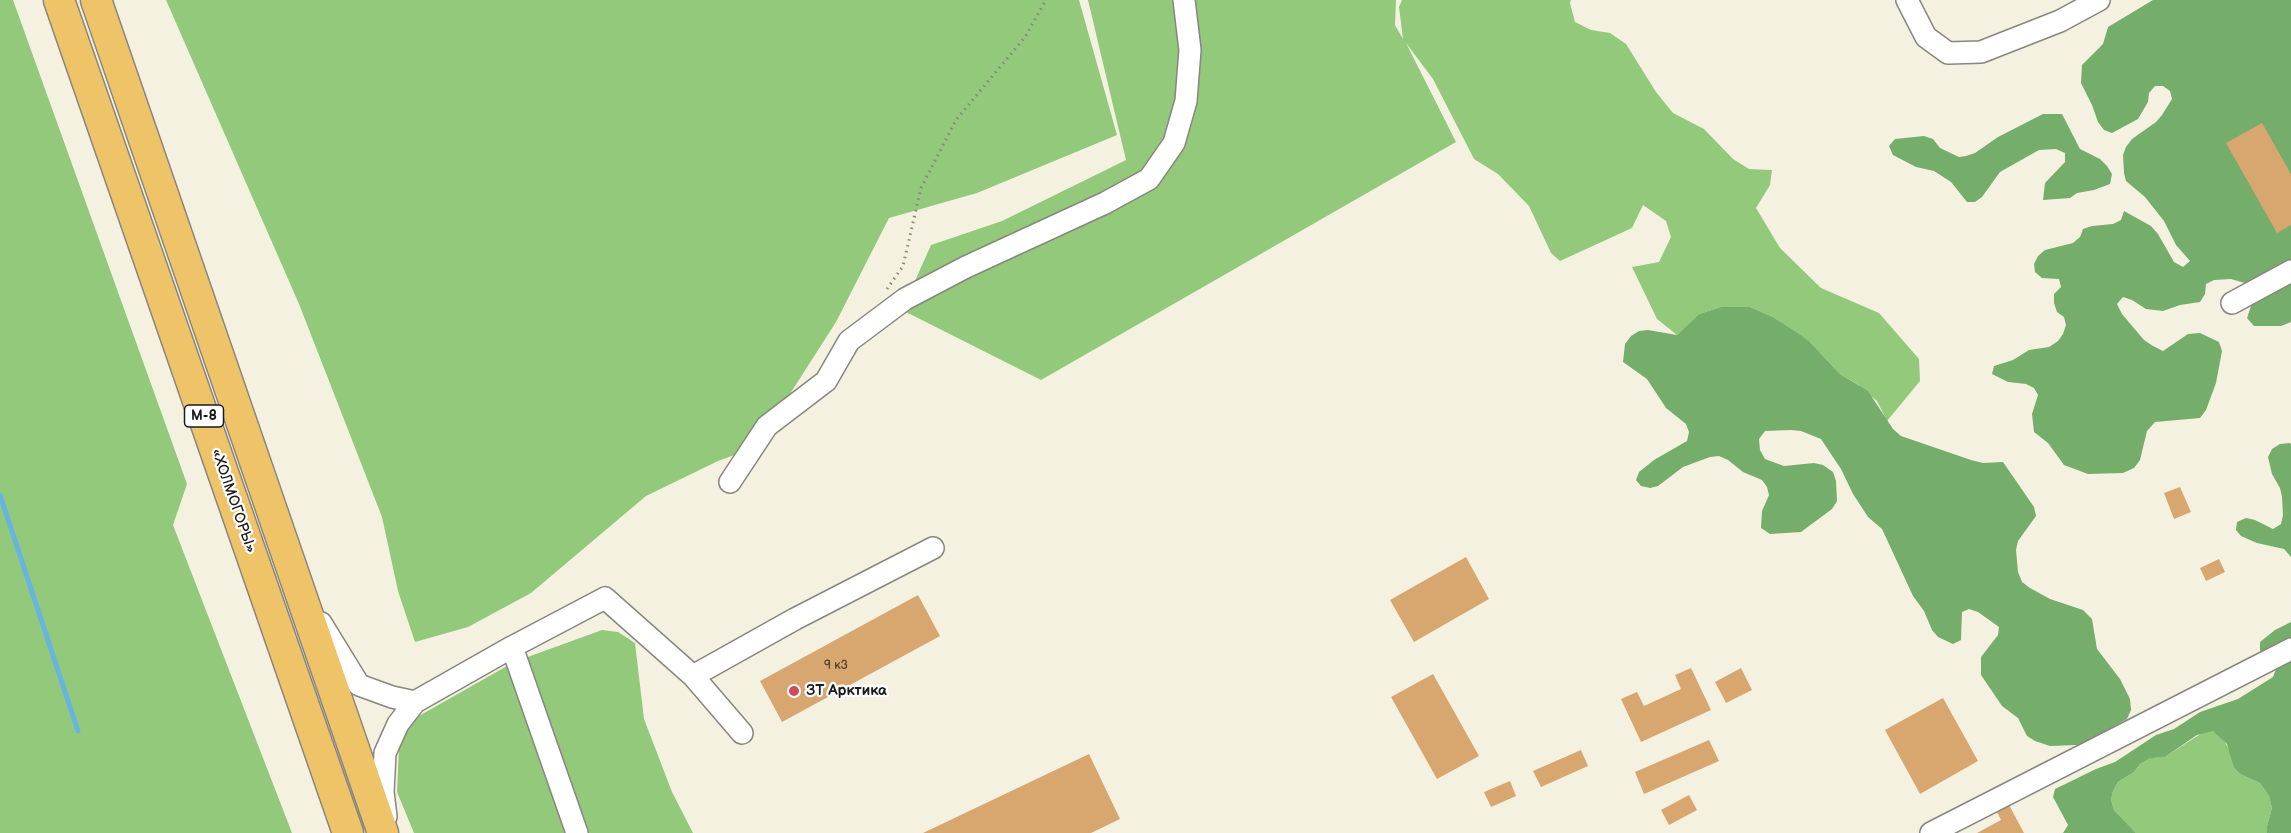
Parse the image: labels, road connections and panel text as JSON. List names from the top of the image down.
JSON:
{
  "streets": {
    "highway": ["М-8", "«ХОЛМОГОРЫ»"]
  },
  "places": ["ЗТ Арктика"],
  "house_numbers": ["9 к3"]
}
